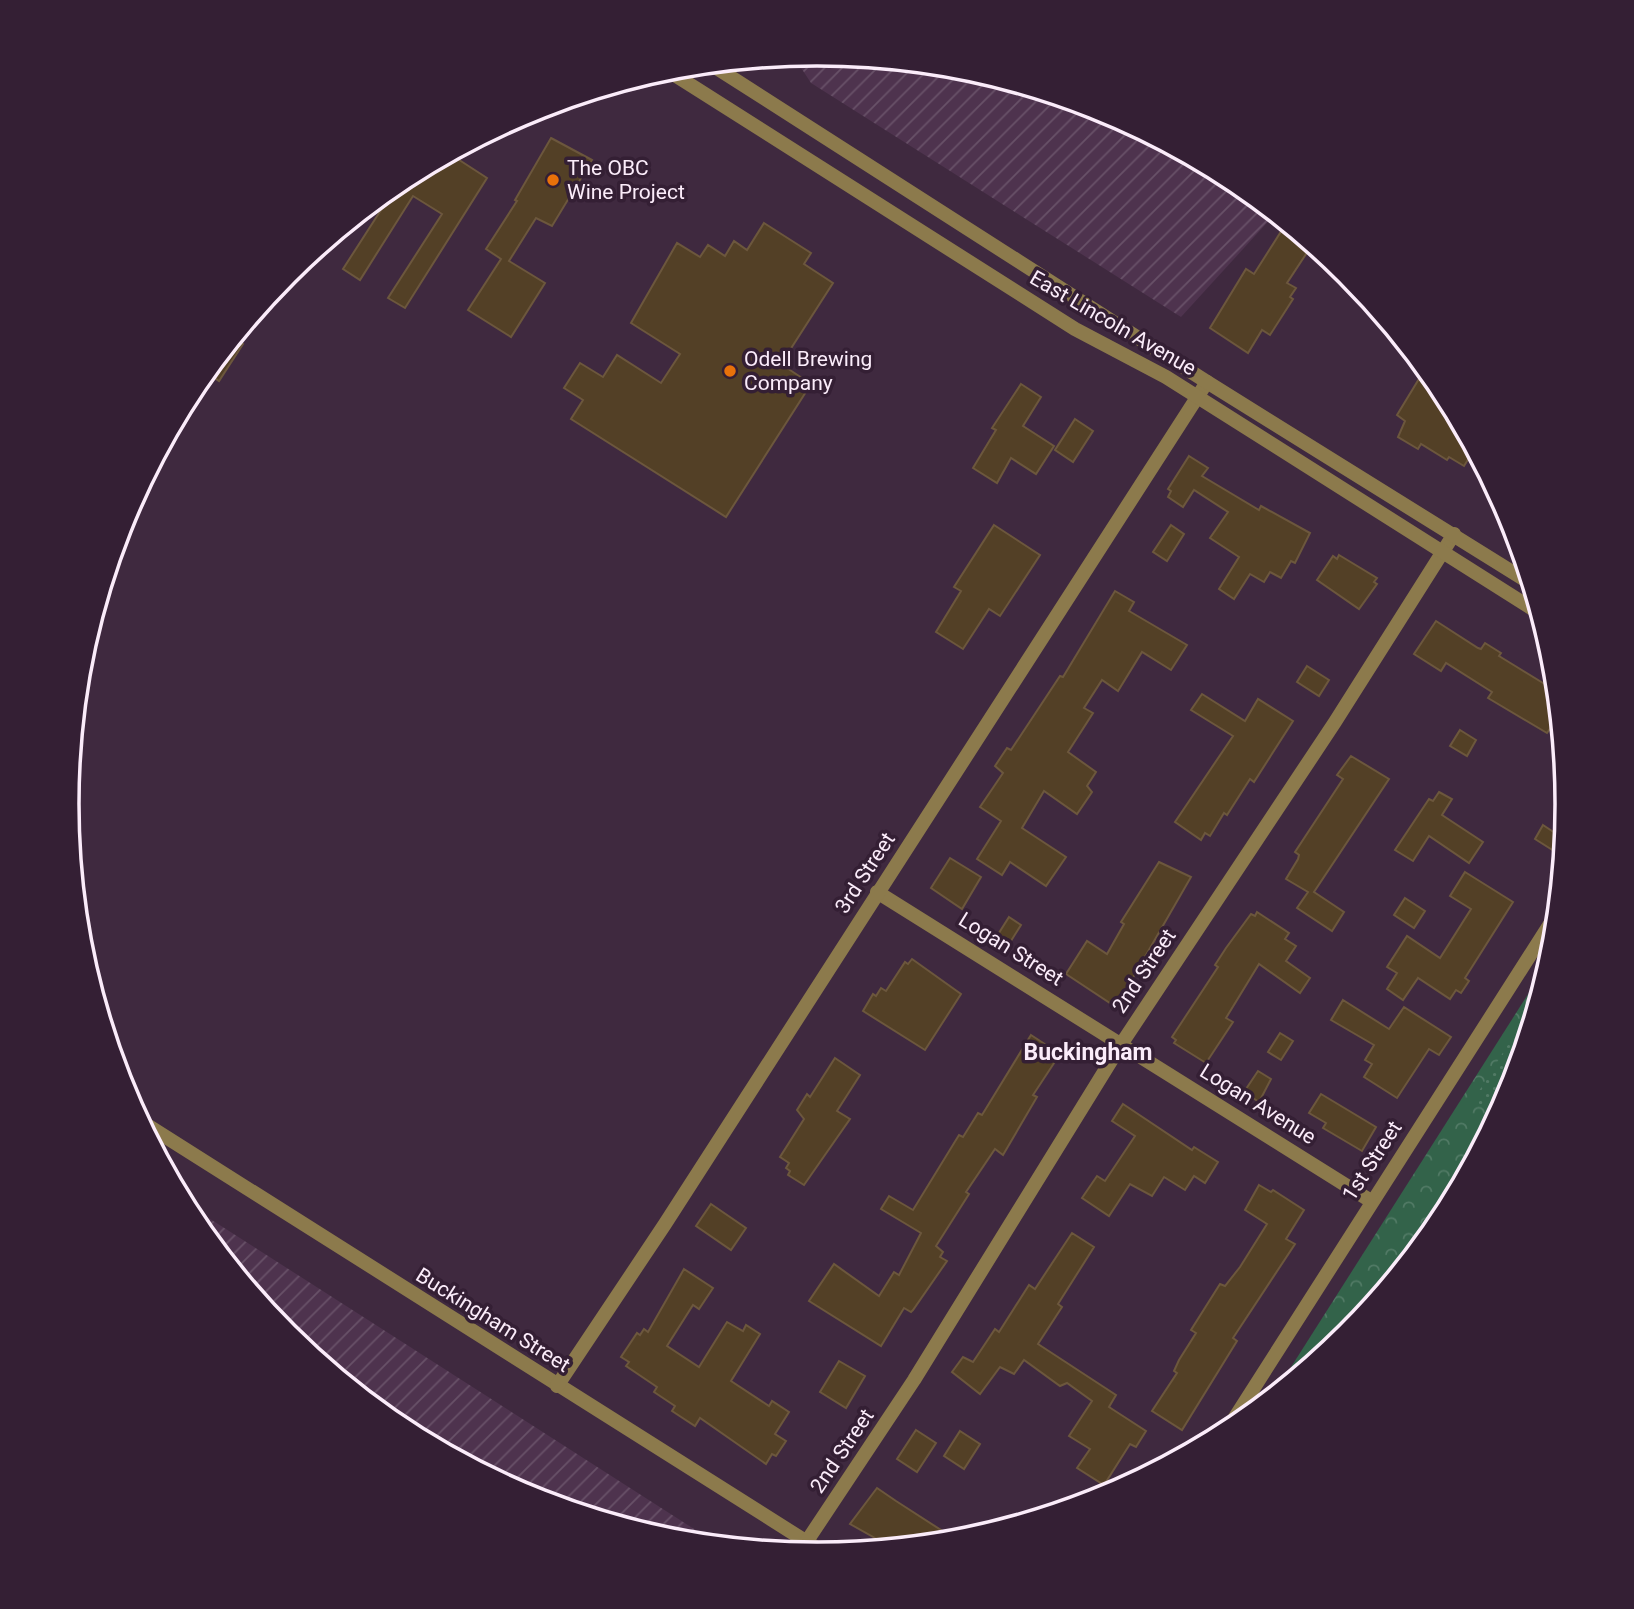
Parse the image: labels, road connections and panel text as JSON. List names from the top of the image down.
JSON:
{
  "streets": {
    "street": [
      "East Lincoln Avenue",
      "3rd Street",
      "Logan Street",
      "2nd Street",
      "Logan Avenue",
      "1st Street",
      "Buckingham Street"
    ]
  },
  "crossings": [
    ["East Lincoln Avenue", "3rd Street"],
    ["East Lincoln Avenue", "2nd Street"],
    ["3rd Street", "Logan Street"],
    ["3rd Street", "Buckingham Street"],
    ["Logan Street", "2nd Street"],
    ["Logan Street", "Logan Avenue"],
    ["2nd Street", "Logan Avenue"],
    ["2nd Street", "Buckingham Street"],
    ["Logan Avenue", "1st Street"]
  ],
  "districts": ["Buckingham"],
  "places": ["The OBC Wine Project", "Odell Brewing Company"]
}
